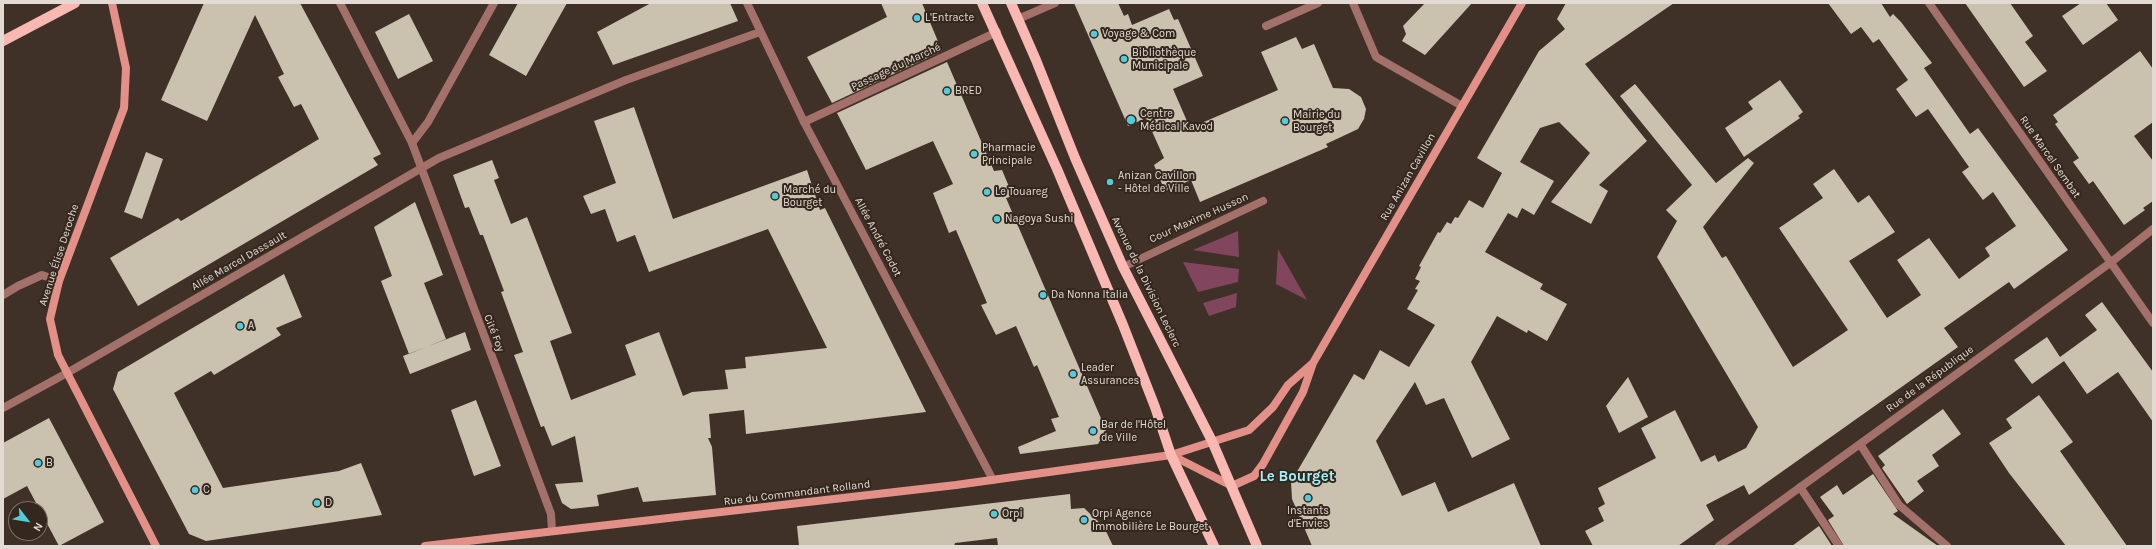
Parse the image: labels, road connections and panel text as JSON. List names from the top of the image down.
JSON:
{
  "streets": {
    "main road": ["Avenue de la Division Leclerc"],
    "street": [
      "Passage du Marché",
      "Rue Marcel Sembat",
      "Rue Anizan Cavillon",
      "Cour Maxime Husson",
      "Allée André Cadot",
      "Avenue Élise Deroche",
      "Allée Marcel Dassault",
      "Cité Foy",
      "Rue de la République",
      "Rue du Commandant Rolland"
    ]
  },
  "crossings": [
    ["Passage du Marché", "Allée André Cadot"],
    ["Rue Marcel Sembat", "Rue de la République"],
    ["Rue Anizan Cavillon", "Avenue de la Division Leclerc"],
    ["Rue Anizan Cavillon", "Rue du Commandant Rolland"],
    ["Cour Maxime Husson", "Avenue de la Division Leclerc"],
    ["Allée André Cadot", "Allée Marcel Dassault"],
    ["Allée André Cadot", "Rue du Commandant Rolland"],
    ["Avenue Élise Deroche", "Allée Marcel Dassault"],
    ["Allée Marcel Dassault", "Cité Foy"],
    ["Cité Foy", "Rue du Commandant Rolland"]
  ],
  "districts": ["Le Bourget"],
  "places": [
    "L'Entracte",
    "Voyage & Com",
    "Bibliothèque Municipale",
    "BRED",
    "Centre Médical Kavod",
    "Mairie du Bourget",
    "Pharmacie Principale",
    "Anizan Cavillon - Hôtel de Ville",
    "Le Touareg",
    "Marché du Bourget",
    "Nagoya Sushi",
    "Da Nonna Italia",
    "A",
    "Leader Assurances",
    "Bar de l'Hôtel de Ville",
    "B",
    "C",
    "Instants d'Envies",
    "D",
    "Orpi",
    "Orpi Agence Immobilière Le Bourget"
  ],
  "north": "bottom right"
}
